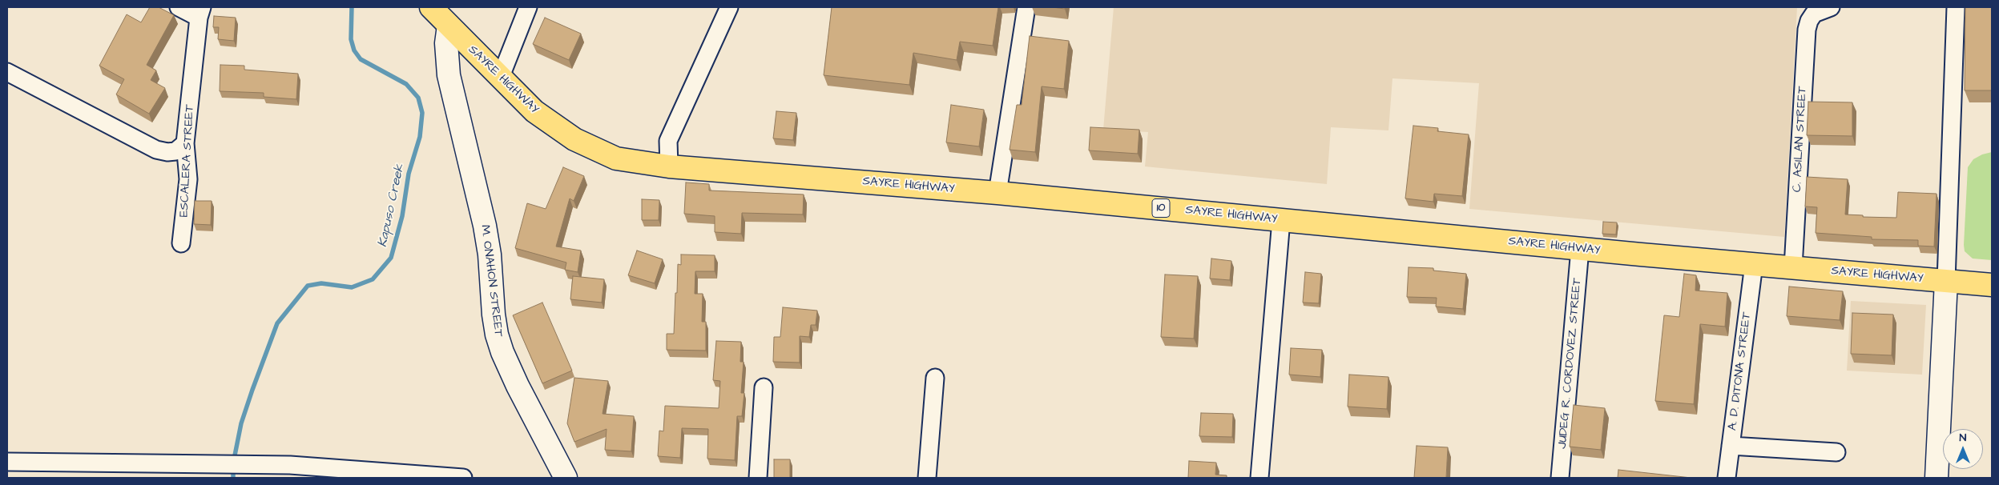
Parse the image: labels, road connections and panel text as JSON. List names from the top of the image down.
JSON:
{
  "streets": {
    "highway": ["SAYRE HIGHWAY", "10"],
    "street": [
      "C. ASILAN STREET",
      "ESCALERA STREET",
      "M. ONAHON STREET",
      "JUDEG R. CORDOVEZ STREET",
      "A. D. DITONA STREET"
    ]
  },
  "crossings": [
    ["SAYRE HIGHWAY", "C. ASILAN STREET"],
    ["SAYRE HIGHWAY", "M. ONAHON STREET"],
    ["SAYRE HIGHWAY", "JUDEG R. CORDOVEZ STREET"],
    ["SAYRE HIGHWAY", "A. D. DITONA STREET"]
  ],
  "water": ["Kapuso Creek"],
  "north": "top"
}
